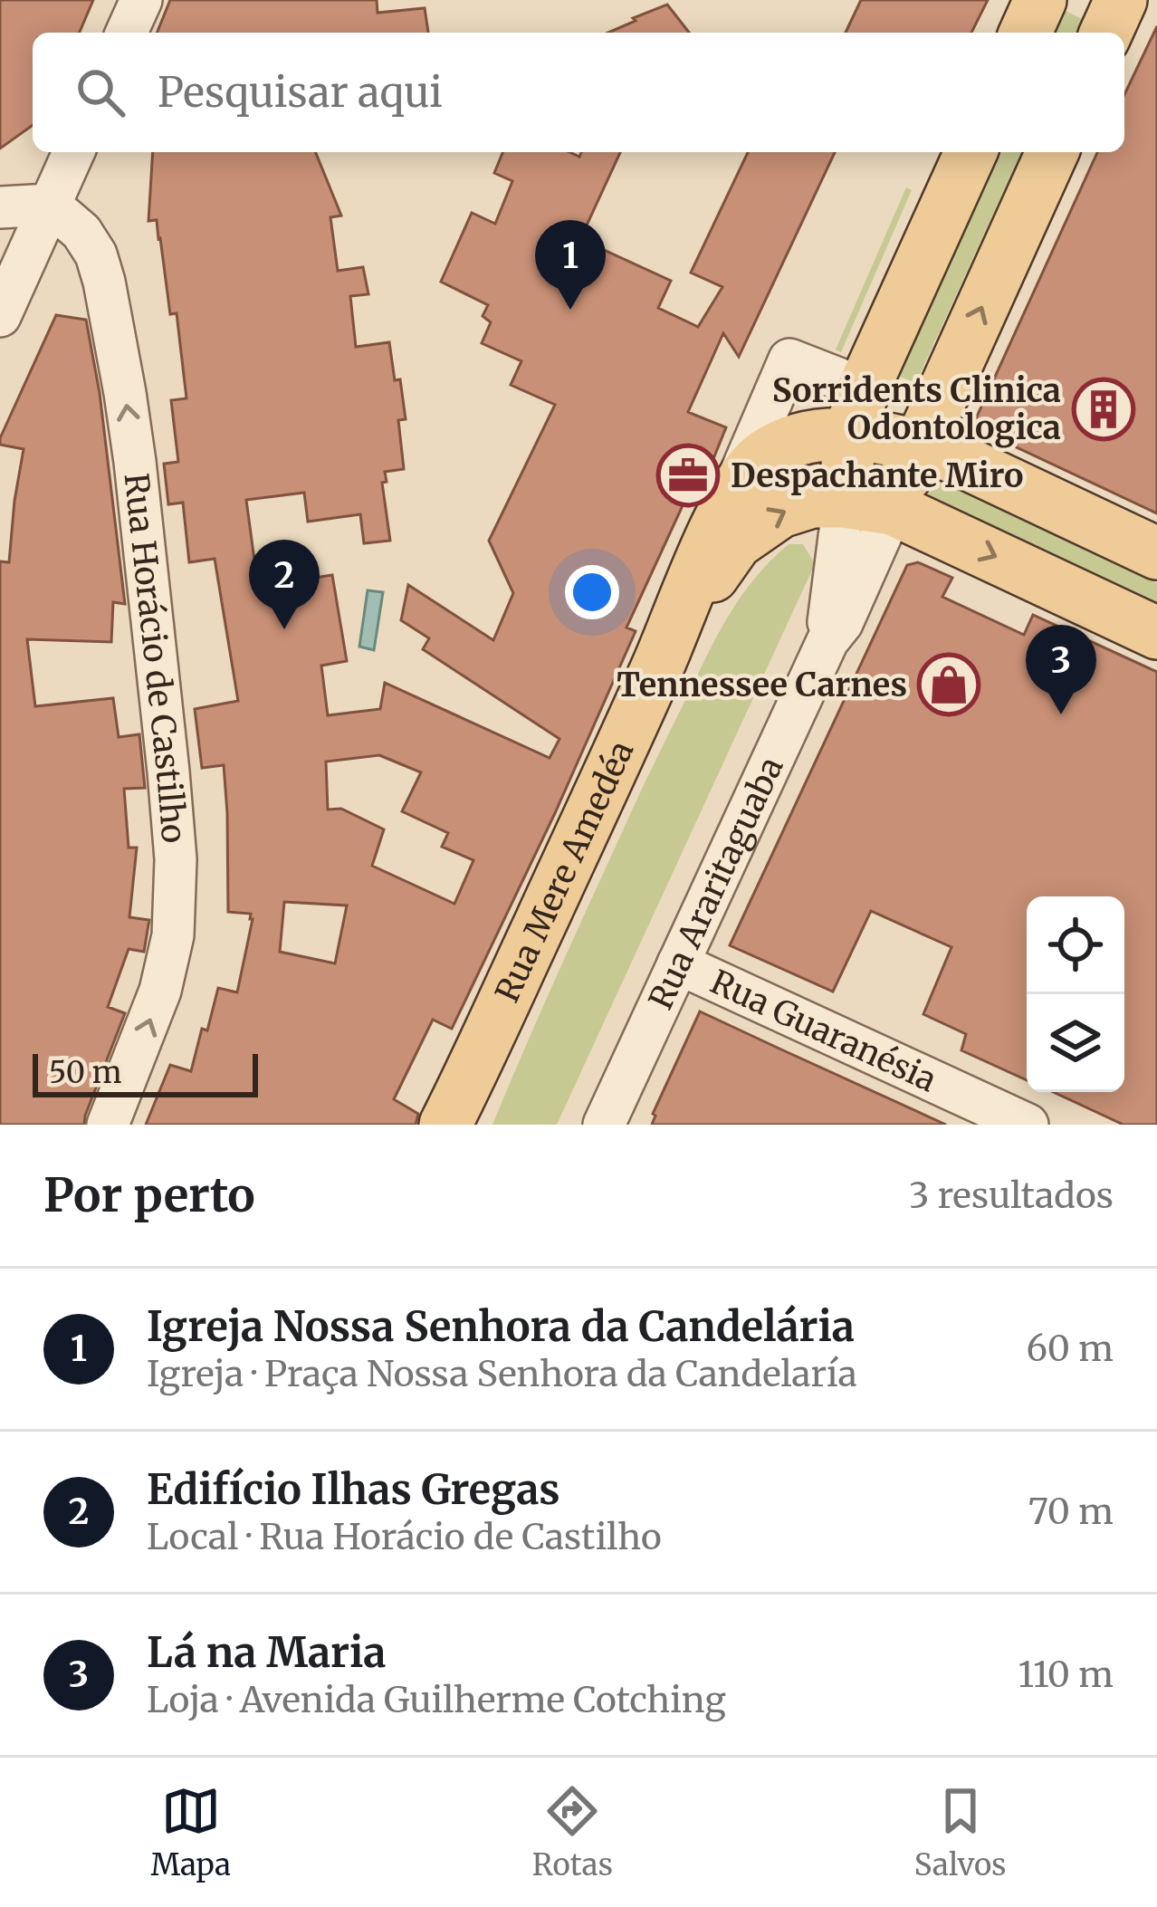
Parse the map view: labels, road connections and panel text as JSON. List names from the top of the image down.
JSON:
{
  "streets": {
    "main road": ["Rua Mere Amedéa", "Rua Araritaguaba"],
    "street": ["Rua Horácio de Castilho", "Rua Guaranésia"]
  },
  "crossings": [
    ["Rua Mere Amedéa", "Rua Araritaguaba"],
    ["Rua Araritaguaba", "Rua Guaranésia"]
  ],
  "one_way": ["Rua Horácio de Castilho"],
  "places": {
    "building": ["Sorridents Clinica Odontologica"],
    "office": ["Despachante Miro"],
    "shop": ["Tennessee Carnes"]
  },
  "scale_bar": "50 m",
  "page": {
    "search": "Pesquisar aqui",
    "pins": ["1", "2", "3"],
    "scale": "50 m",
    "heading": ["Por perto", "3 resultados"],
    "list": [
      {
        "mark": "1",
        "name": "Igreja Nossa Senhora da Candelária",
        "note": "Igreja · Praça Nossa Senhora da Candelaría",
        "value": "60 m"
      },
      {
        "mark": "2",
        "name": "Edifício Ilhas Gregas",
        "note": "Local · Rua Horácio de Castilho",
        "value": "70 m"
      },
      {
        "mark": "3",
        "name": "Lá na Maria",
        "note": "Loja · Avenida Guilherme Cotching",
        "value": "110 m"
      }
    ],
    "nav": ["Mapa", "Rotas", "Salvos"]
  }
}
